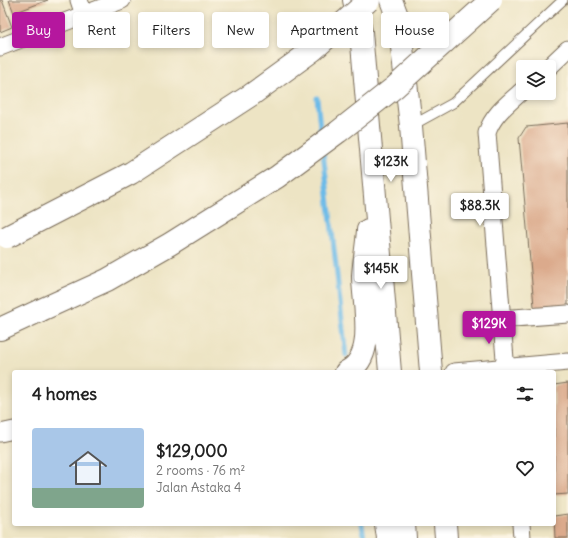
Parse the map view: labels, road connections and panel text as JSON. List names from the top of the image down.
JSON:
{
  "page": {
    "chip": [
      "Buy",
      "Rent",
      "Filters",
      "New",
      "Apartment",
      "House"
    ],
    "price": [
      "$123K",
      "$88.3K",
      "$145K",
      "$129K"
    ],
    "heading": "4 homes",
    "list": [
      {
        "name": "$129,000",
        "note": "2 rooms · 76 m² · Jalan Astaka 4"
      }
    ]
  }
}
